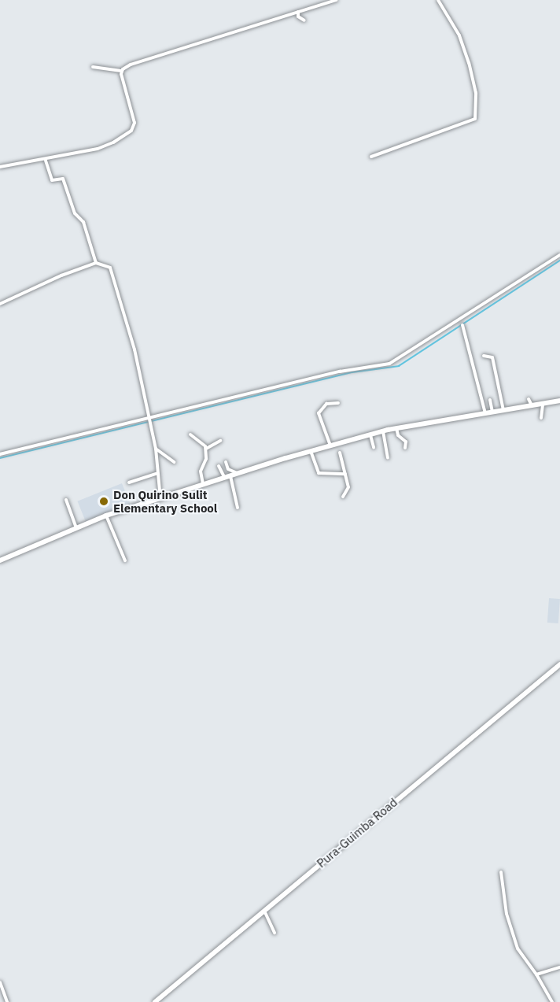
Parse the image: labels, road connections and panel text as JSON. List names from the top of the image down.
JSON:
{
  "streets": {
    "street": ["Pura-Guimba Road"]
  },
  "places": ["Don Quirino Sulit Elementary School"]
}
